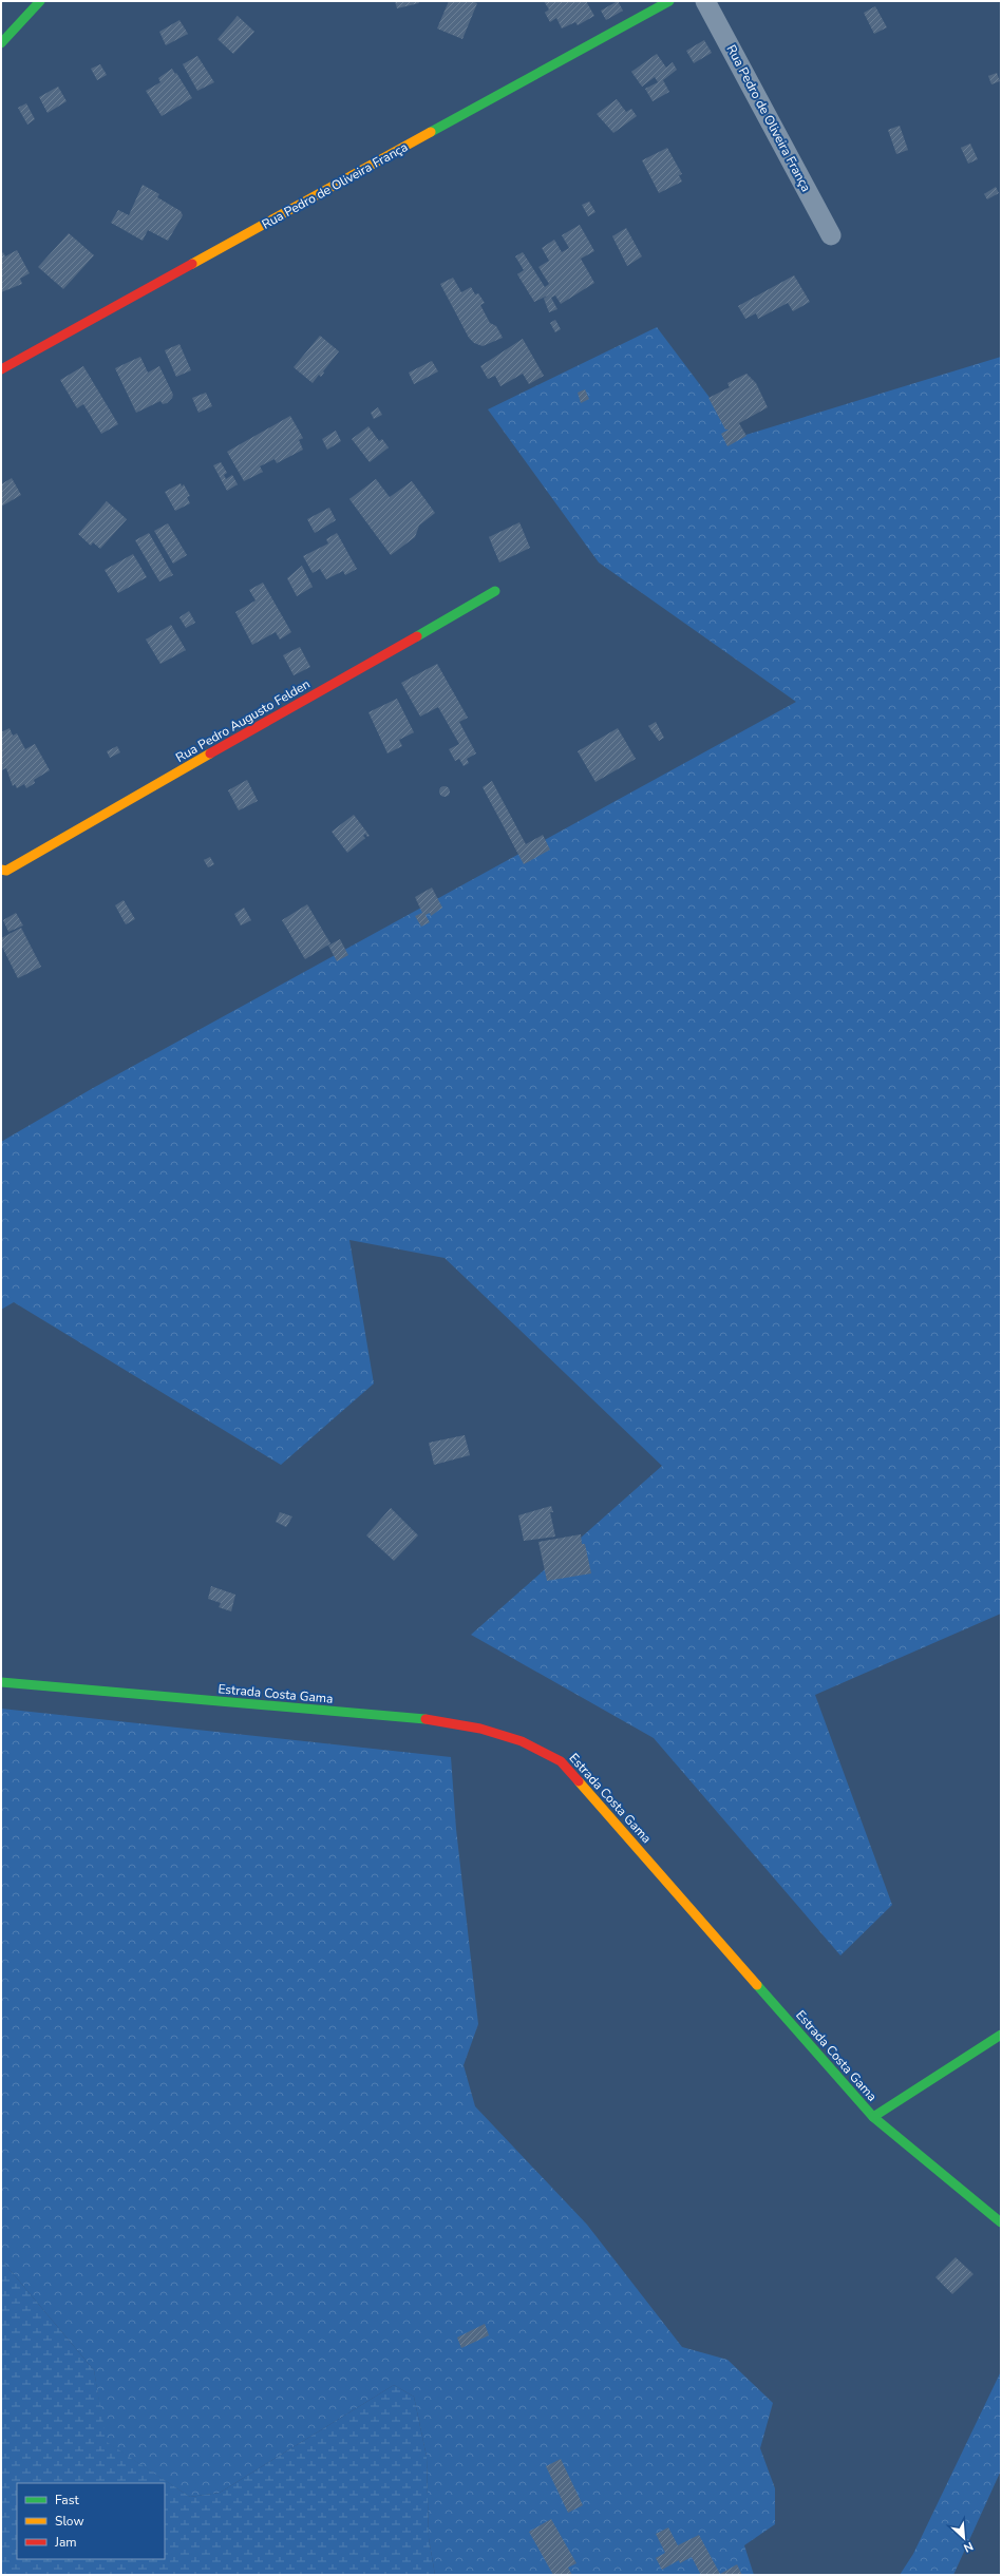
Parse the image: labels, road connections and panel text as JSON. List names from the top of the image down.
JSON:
{
  "streets": {
    "street": ["Rua Pedro de Oliveira França", "Rua Pedro Augusto Felden", "Estrada Costa Gama"]
  },
  "legend": ["Fast", "Slow", "Jam"],
  "north": "bottom right"
}
